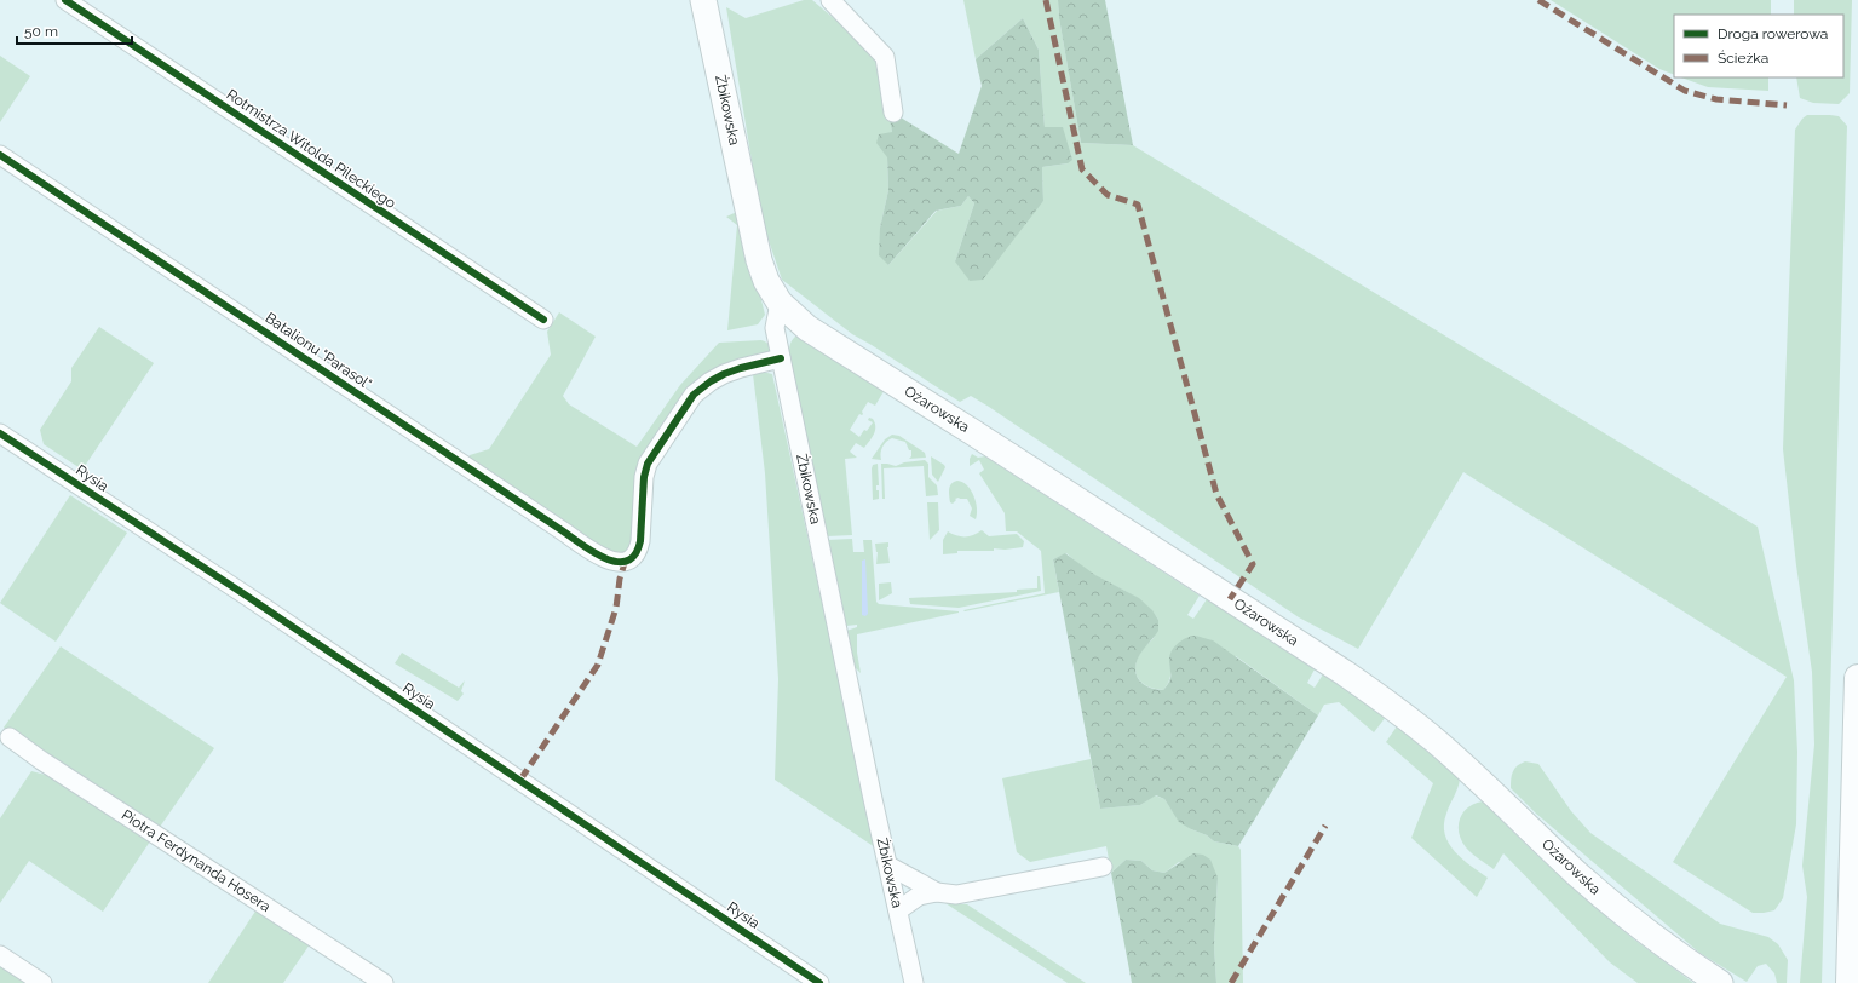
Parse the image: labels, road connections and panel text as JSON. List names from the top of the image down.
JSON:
{
  "streets": {
    "main road": ["Żbikowska", "Ożarowska"],
    "street": [
      "Rotmistrza Witolda Pileckiego",
      "Batalionu \"Parasol\"",
      "Rysia",
      "Piotra Ferdynanda Hosera"
    ]
  },
  "crossings": [
    ["Żbikowska", "Batalionu \"Parasol\""],
    ["Żbikowska", "Ożarowska"]
  ],
  "legend": ["Droga rowerowa", "Ścieżka"],
  "scale_bar": "50 m"
}
